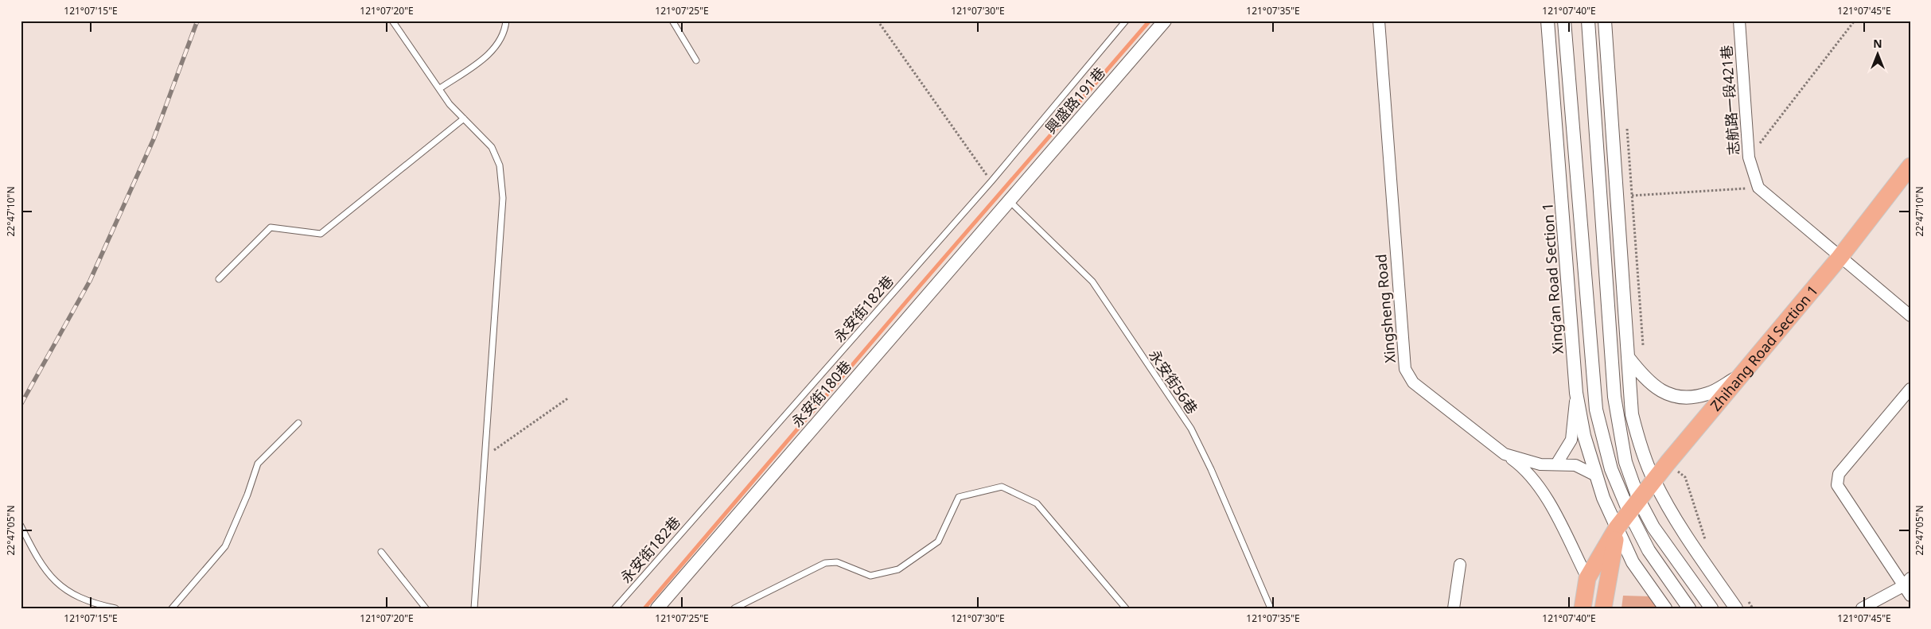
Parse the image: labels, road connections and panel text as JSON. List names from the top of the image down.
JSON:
{
  "streets": {
    "main road": ["Zhihang Road Section 1"],
    "street": [
      "興盛路191巷",
      "志航路一段421巷",
      "Xing’an Road Section 1",
      "Xingsheng Road",
      "永安街180巷"
    ],
    "lane": ["永安街182巷", "永安街56巷"]
  },
  "crossings": [
    ["興盛路191巷", "永安街56巷"],
    ["興盛路191巷", "永安街180巷"],
    ["Xing’an Road Section 1", "Xingsheng Road"],
    ["Xing’an Road Section 1", "Zhihang Road Section 1"],
    ["永安街56巷", "永安街180巷"]
  ],
  "north": "top",
  "coordinates": [
    "121°07'15\"E",
    "121°07'20\"E",
    "121°07'25\"E",
    "121°07'30\"E",
    "121°07'35\"E",
    "121°07'40\"E",
    "121°07'45\"E",
    "22°47'10\"N",
    "22°47'05\"N"
  ]
}
